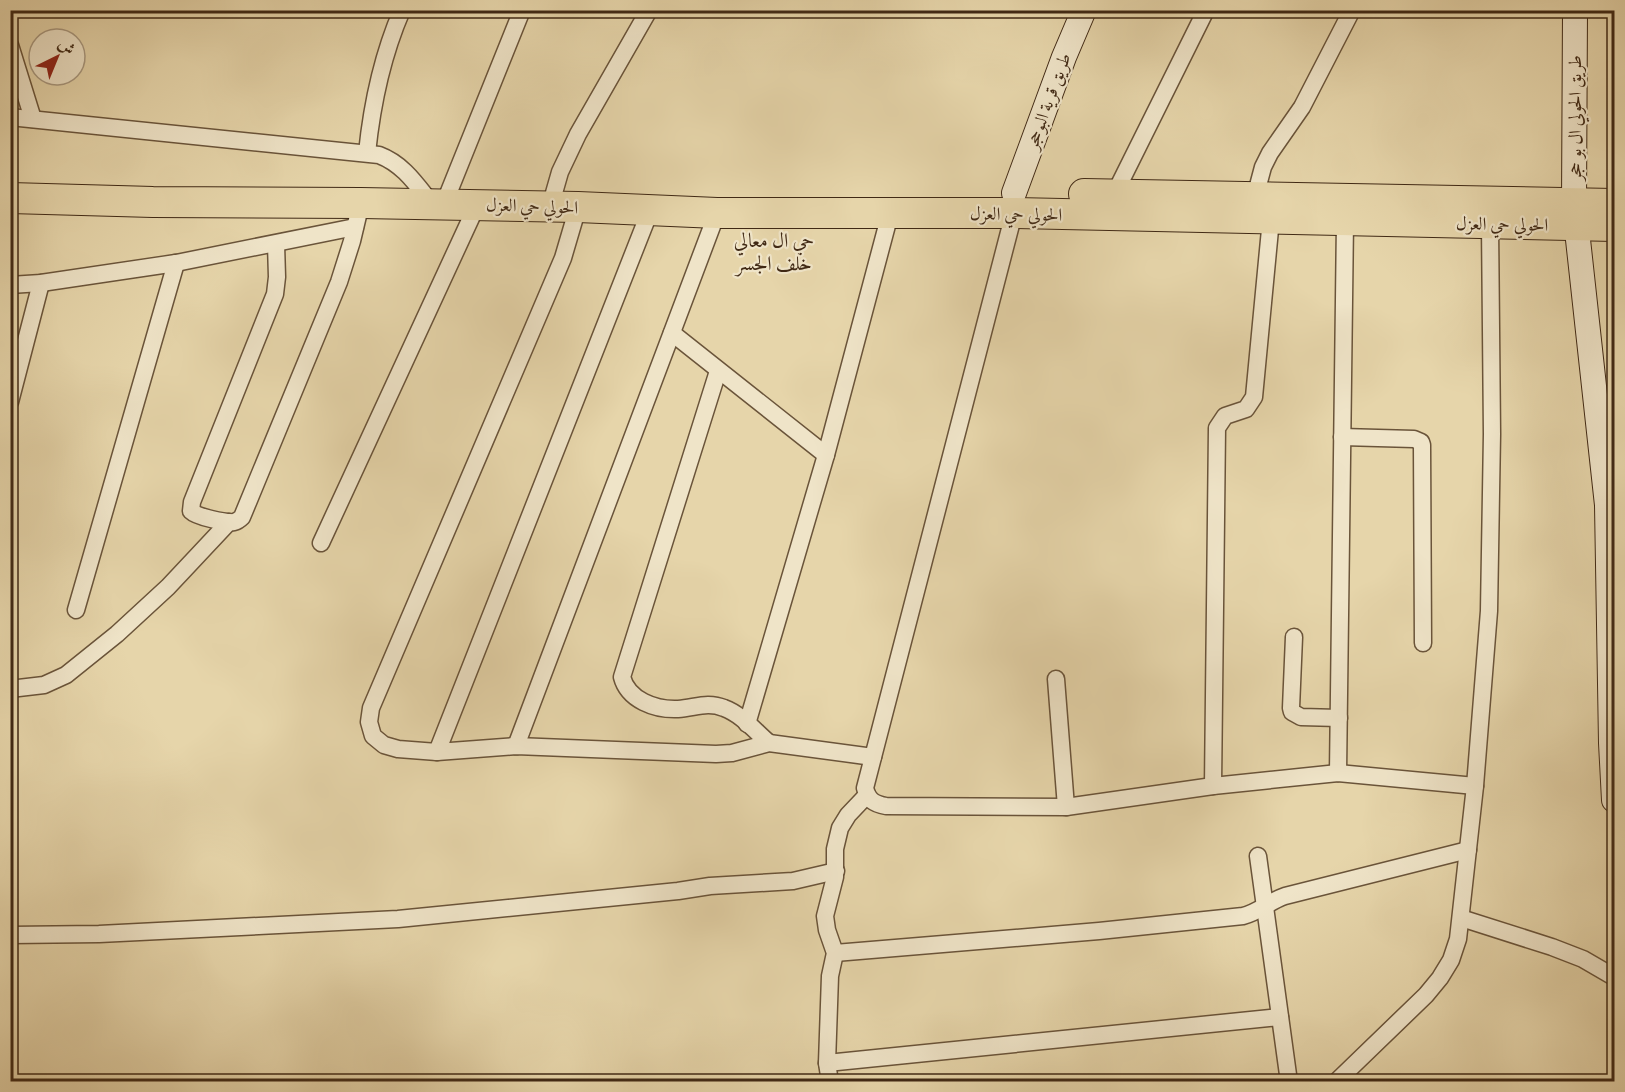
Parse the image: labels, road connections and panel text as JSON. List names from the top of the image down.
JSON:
{
  "streets": {
    "highway": ["الحولي حي العزل"],
    "street": ["طريق قرية البوحجر", "طريق الحولي ال بو حجر"]
  },
  "crossings": [
    ["طريق قرية البوحجر", "الحولي حي العزل"],
    ["طريق الحولي ال بو حجر", "الحولي حي العزل"]
  ],
  "districts": ["حي ال معالي خلف الجسر"],
  "north": "top right"
}
